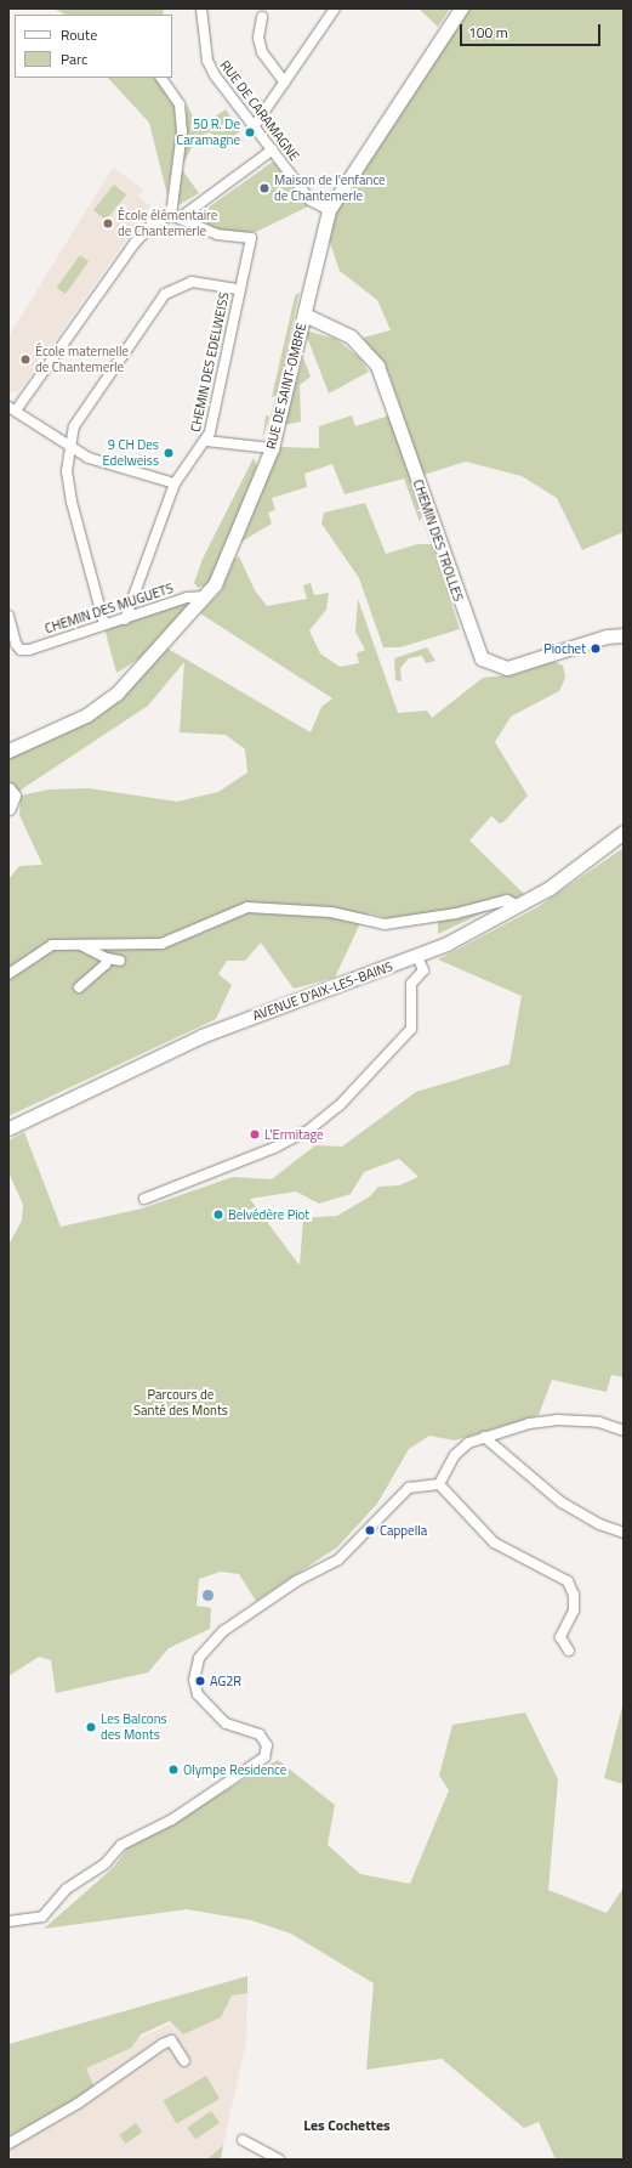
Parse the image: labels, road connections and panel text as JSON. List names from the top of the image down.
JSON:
{
  "streets": {
    "street": [
      "RUE DE CARAMAGNE",
      "CHEMIN DES EDELWEISS",
      "RUE DE SAINT-OMBRE",
      "CHEMIN DES TROLLES",
      "CHEMIN DES MUGUETS",
      "AVENUE D'AIX-LES-BAINS"
    ]
  },
  "crossings": [
    ["RUE DE CARAMAGNE", "RUE DE SAINT-OMBRE"],
    ["CHEMIN DES EDELWEISS", "CHEMIN DES MUGUETS"],
    ["RUE DE SAINT-OMBRE", "CHEMIN DES TROLLES"],
    ["RUE DE SAINT-OMBRE", "CHEMIN DES MUGUETS"]
  ],
  "districts": ["Les Cochettes"],
  "parks": ["Parcours de Santé des Monts"],
  "places": [
    "50 R. De Caramagne",
    "Maison de l'enfance de Chantemerle",
    "École élémentaire de Chantemerle",
    "École maternelle de Chantemerle",
    "9 CH Des Edelweiss",
    "Piochet",
    "L'Ermitage",
    "Belvédère Piot",
    "Cappella",
    "AG2R",
    "Les Balcons des Monts",
    "Olympe Residence"
  ],
  "legend": ["Route", "Parc"],
  "scale_bar": "100 m"
}
